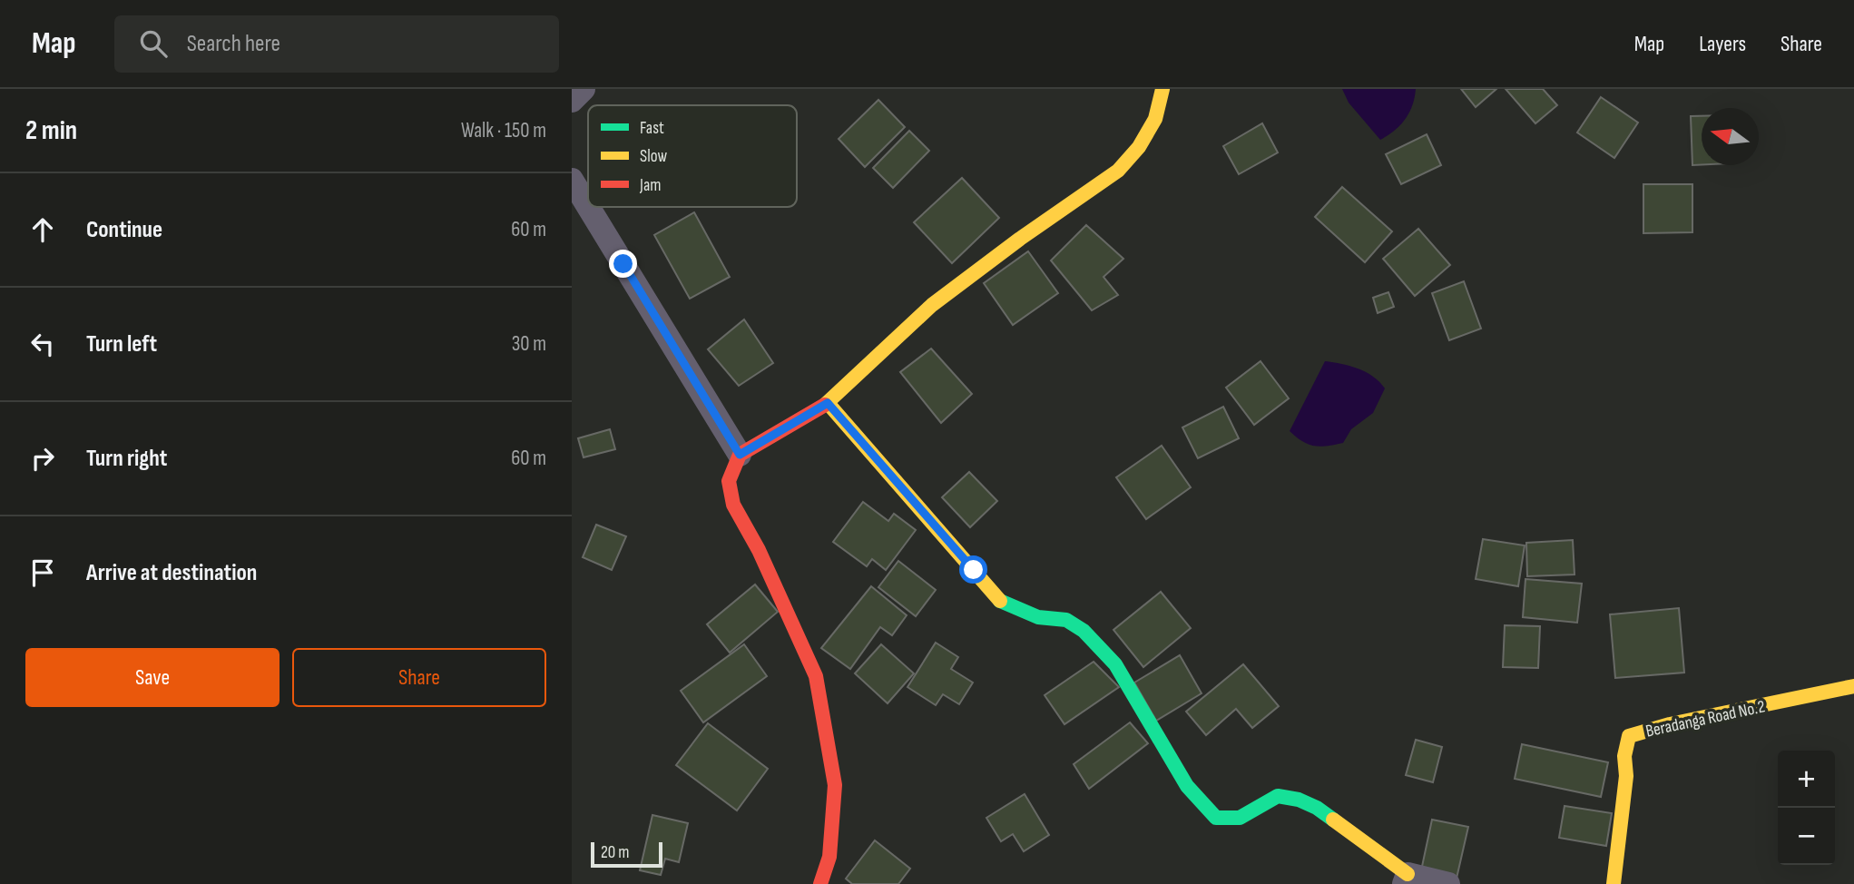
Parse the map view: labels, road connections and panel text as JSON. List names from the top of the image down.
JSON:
{
  "streets": {
    "street": ["Beradanga Road No.2"]
  },
  "legend": ["Fast", "Slow", "Jam"],
  "scale_bar": "20 m",
  "north": "left",
  "page": {
    "header": "Map",
    "search": "Search here",
    "nav": ["Map", "Layers", "Share"],
    "heading": ["2 min", "Walk · 150 m"],
    "list": [
      ["Continue", "60 m"],
      ["Turn left", "30 m"],
      ["Turn right", "60 m"],
      "Arrive at destination"
    ],
    "buttons": ["Save", "Share"],
    "map_buttons": ["+", "−"],
    "scale": "20 m"
  }
}
